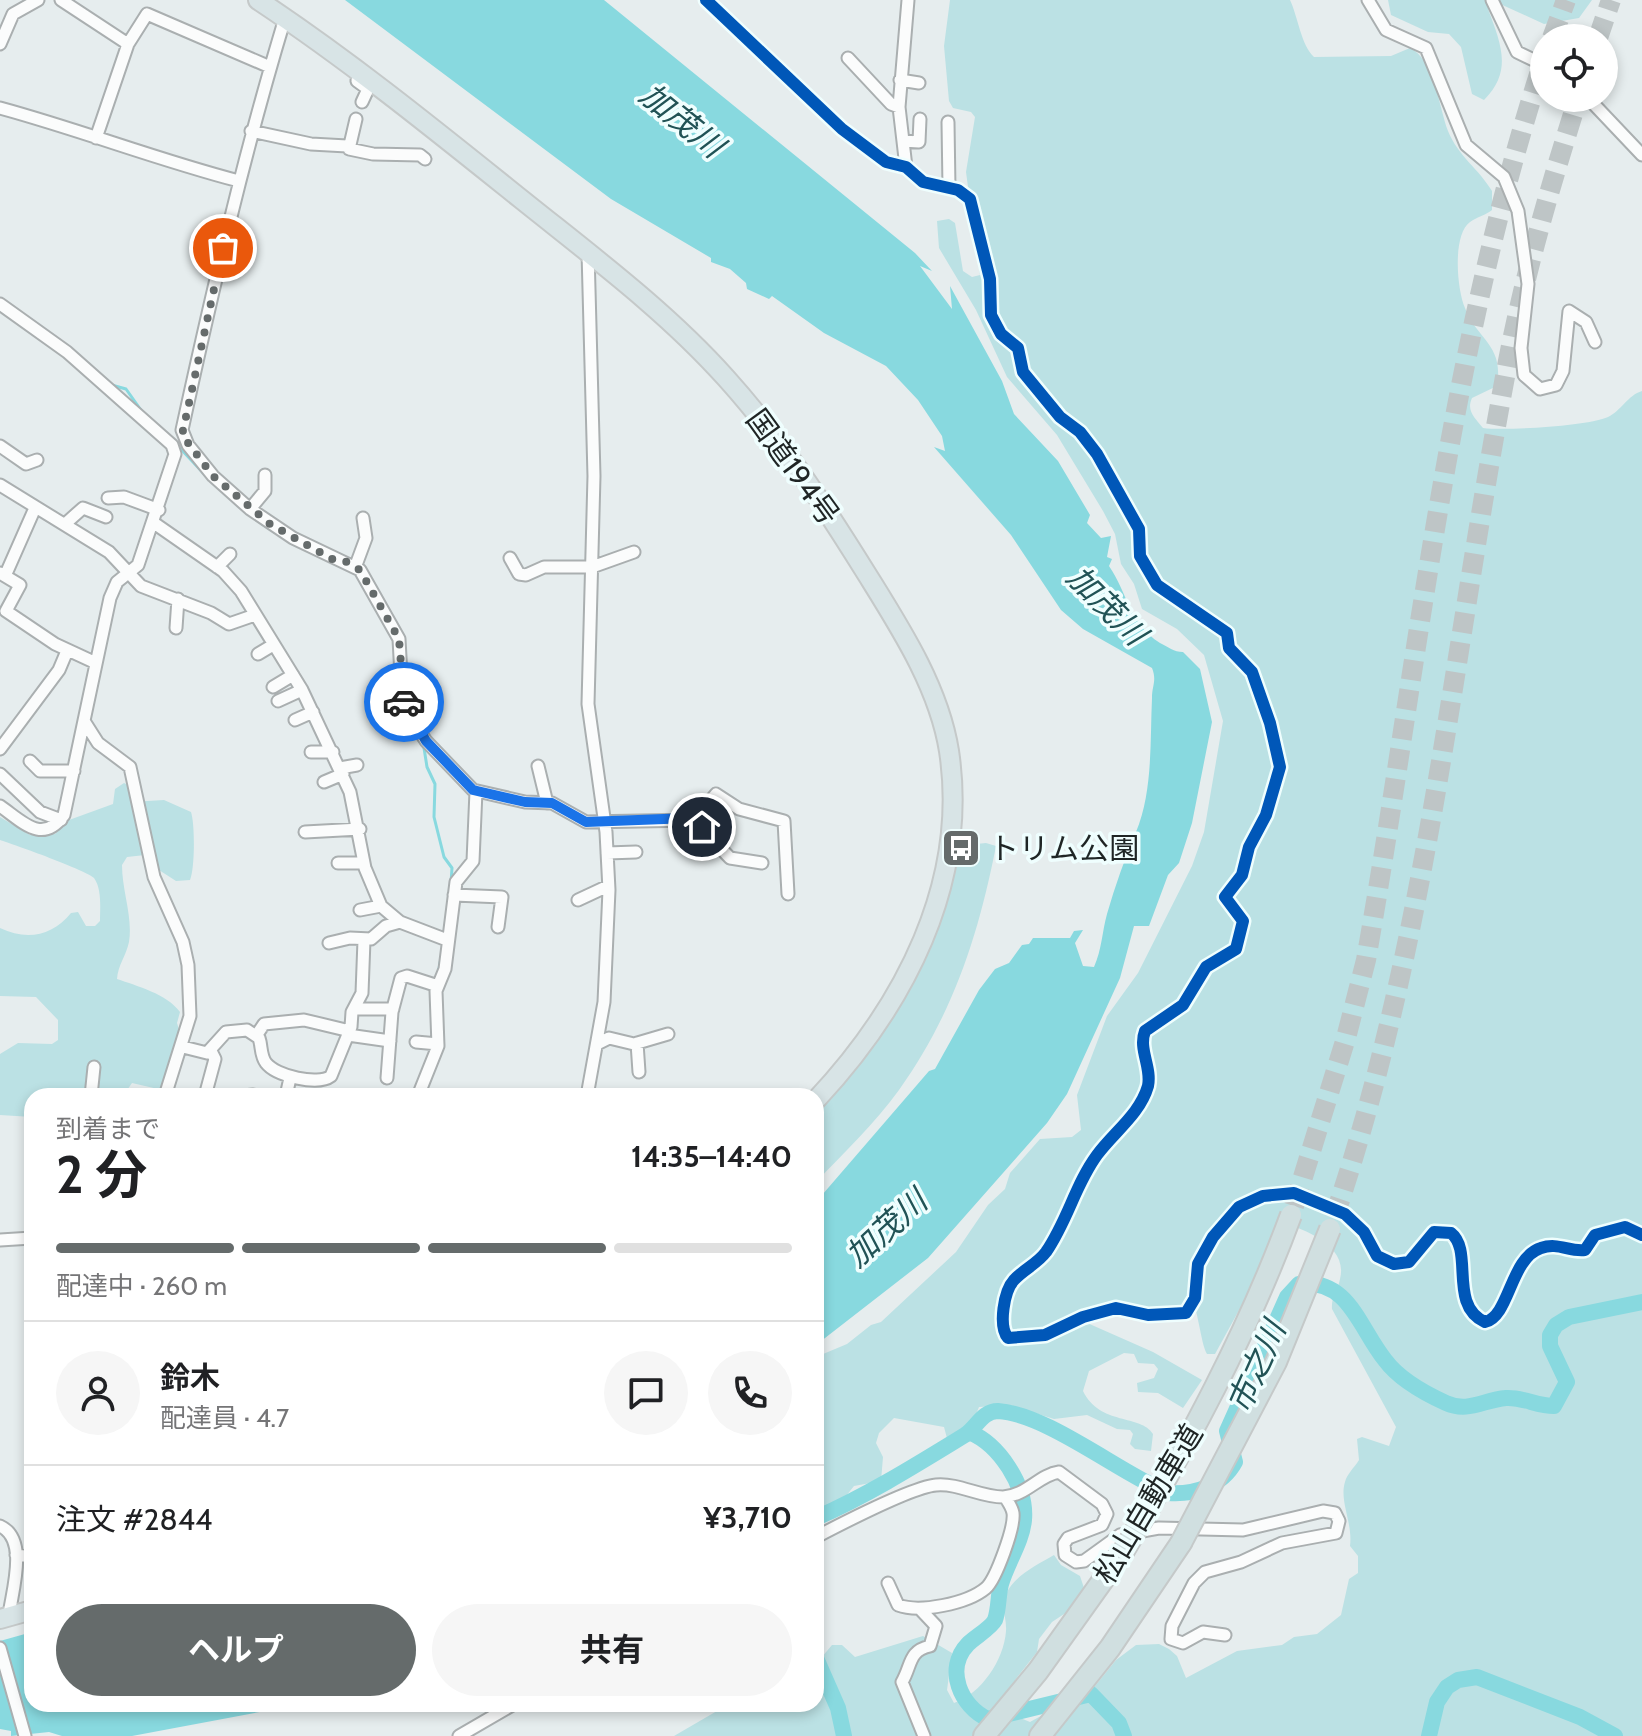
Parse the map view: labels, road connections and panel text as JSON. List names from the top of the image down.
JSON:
{
  "streets": {
    "highway": ["国道194号", "松山自動車道"]
  },
  "water": ["加茂川", "市之川"],
  "places": {
    "bus stop": ["トリム公園"]
  },
  "page": {
    "heading": ["2 分", "到着まで", "14:35–14:40"],
    "panel": [
      "鈴木",
      "配達員 · 4.7",
      "注文 #2844",
      "¥3,710"
    ],
    "bar": "配達中 · 260 m",
    "buttons": ["ヘルプ", "共有"]
  }
}
